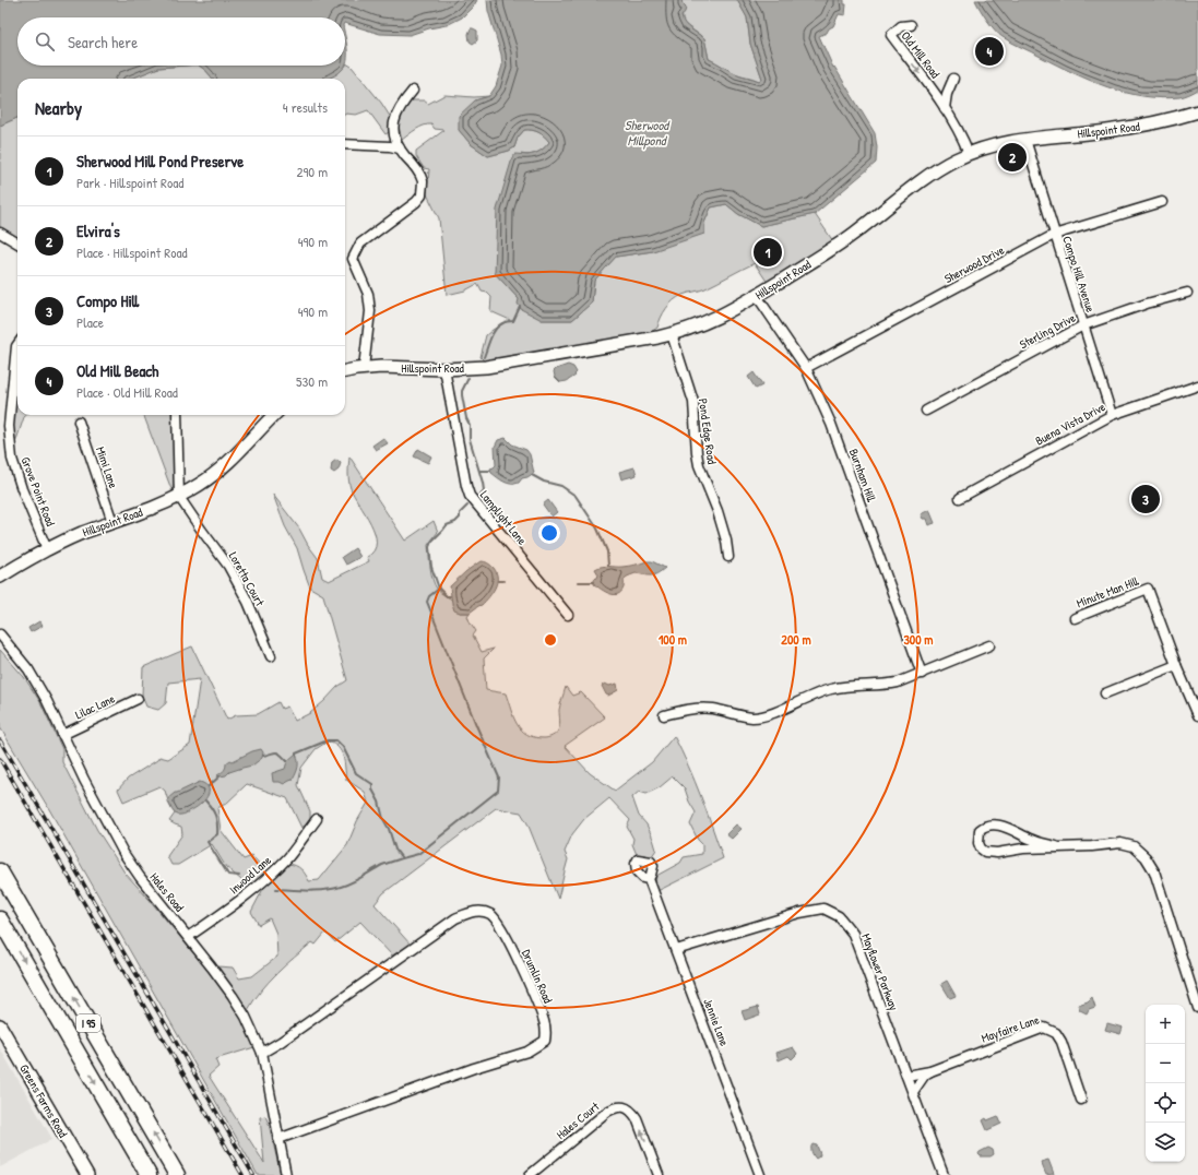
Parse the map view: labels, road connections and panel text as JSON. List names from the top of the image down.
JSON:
{
  "streets": {
    "highway": ["I 95"],
    "street": [
      "Old Mill Road",
      "Hillspoint Road",
      "Sherwood Drive",
      "Compo Hill Avenue",
      "Sterling Drive",
      "Buena Vista Drive",
      "Pond Edge Road",
      "Mimi Lane",
      "Burnham Hill",
      "Grove Point Road",
      "Lamplight Lane",
      "Loretta Court",
      "Minute Man Hill",
      "Lilac Lane",
      "Inwood Lane",
      "Hales Road",
      "Mayflower Parkway",
      "Drumlin Road",
      "Jennie Lane",
      "Mayfaire Lane",
      "Greens Farms Road",
      "Hales Court"
    ]
  },
  "crossings": [
    ["Old Mill Road", "Hillspoint Road"],
    ["Hillspoint Road", "Compo Hill Avenue"],
    ["Hillspoint Road", "Pond Edge Road"],
    ["Hillspoint Road", "Mimi Lane"],
    ["Hillspoint Road", "Burnham Hill"],
    ["Hillspoint Road", "Grove Point Road"],
    ["Hillspoint Road", "Lamplight Lane"],
    ["Hillspoint Road", "Loretta Court"],
    ["Sherwood Drive", "Compo Hill Avenue"],
    ["Sherwood Drive", "Burnham Hill"],
    ["Compo Hill Avenue", "Sterling Drive"],
    ["Compo Hill Avenue", "Buena Vista Drive"],
    ["Lilac Lane", "Hales Road"],
    ["Inwood Lane", "Hales Road"],
    ["Hales Road", "Drumlin Road"],
    ["Mayflower Parkway", "Jennie Lane"],
    ["Mayflower Parkway", "Mayfaire Lane"]
  ],
  "water": ["Sherwood Millpond"],
  "page": {
    "search": "Search here",
    "pins": [
      "4",
      "2",
      "1",
      "3"
    ],
    "heading": ["Nearby", "4 results"],
    "list": [
      {
        "mark": "1",
        "name": "Sherwood Mill Pond Preserve",
        "note": "Park · Hillspoint Road",
        "value": "290 m"
      },
      {
        "mark": "2",
        "name": "Elvira's",
        "note": "Place · Hillspoint Road",
        "value": "490 m"
      },
      {
        "mark": "3",
        "name": "Compo Hill",
        "note": "Place",
        "value": "490 m"
      },
      {
        "mark": "4",
        "name": "Old Mill Beach",
        "note": "Place · Old Mill Road",
        "value": "530 m"
      }
    ],
    "map_buttons": ["+", "−"]
  },
  "rings": ["100 m", "200 m", "300 m"]
}
